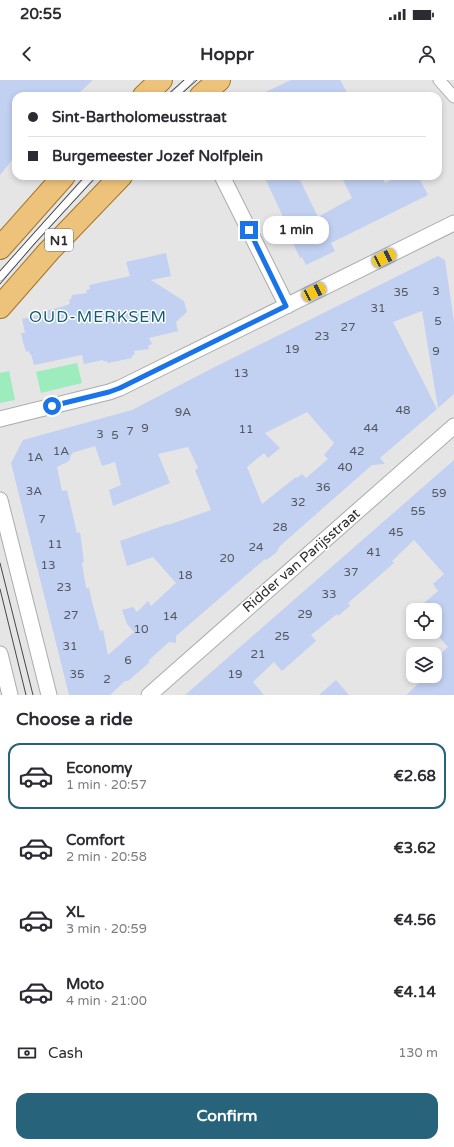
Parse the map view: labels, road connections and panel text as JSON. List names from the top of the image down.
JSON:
{
  "streets": {
    "main road": ["N1"],
    "street": ["Ridder van Parijsstraat"]
  },
  "districts": ["OUD-MERKSEM"],
  "house_numbers": [
    "3",
    "35",
    "31",
    "5",
    "27",
    "23",
    "19",
    "9",
    "13",
    "48",
    "9A",
    "9",
    "44",
    "11",
    "7",
    "3",
    "5",
    "1A",
    "42",
    "1A",
    "40",
    "36",
    "3A",
    "59",
    "32",
    "55",
    "7",
    "28",
    "45",
    "11",
    "24",
    "41",
    "20",
    "13",
    "37",
    "18",
    "23",
    "33",
    "29",
    "27",
    "14",
    "10",
    "25",
    "31",
    "21",
    "6",
    "35",
    "19",
    "2"
  ],
  "page": {
    "status": "20:55",
    "header": "Hoppr",
    "banner": ["Sint-Bartholomeusstraat", "Burgemeester Jozef Nolfplein"],
    "bubble": "1 min",
    "heading": "Choose a ride",
    "list": [
      {
        "name": "Economy",
        "note": "1 min · 20:57",
        "value": "€2.68"
      },
      {
        "name": "Comfort",
        "note": "2 min · 20:58",
        "value": "€3.62"
      },
      {
        "name": "XL",
        "note": "3 min · 20:59",
        "value": "€4.56"
      },
      {
        "name": "Moto",
        "note": "4 min · 21:00",
        "value": "€4.14"
      }
    ],
    "pay": ["Cash", "130 m"],
    "buttons": "Confirm"
  }
}
